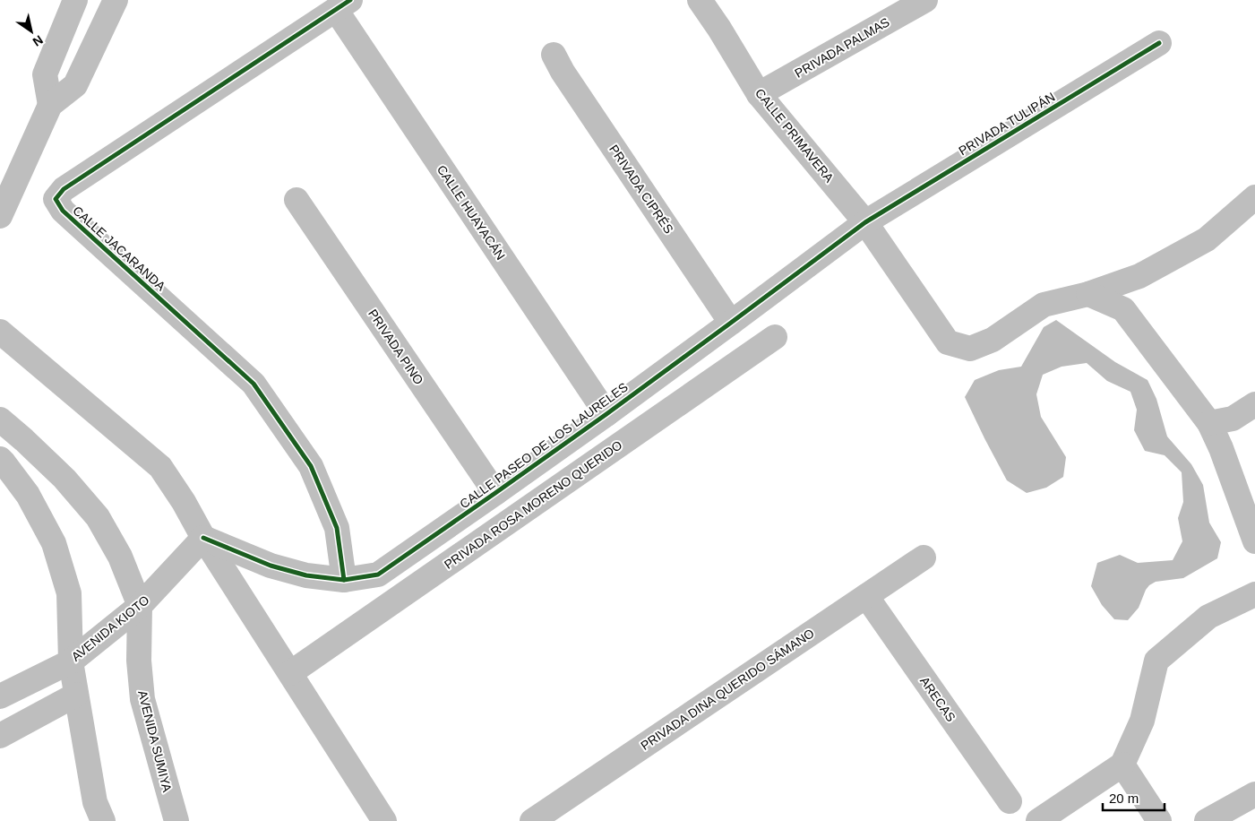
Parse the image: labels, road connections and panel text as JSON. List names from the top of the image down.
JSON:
{
  "streets": {
    "street": [
      "PRIVADA PALMAS",
      "PRIVADA TULIPÁN",
      "CALLE PRIMAVERA",
      "PRIVADA CIPRÉS",
      "CALLE HUAYACÁN",
      "CALLE JACARANDA",
      "PRIVADA PINO",
      "CALLE PASEO DE LOS LAURELES",
      "PRIVADA ROSA MORENO QUERIDO",
      "AVENIDA KIOTO",
      "PRIVADA DINA QUERIDO SÁMANO",
      "ARECAS",
      "AVENIDA SUMIYA"
    ]
  },
  "crossings": [
    ["PRIVADA PALMAS", "CALLE PRIMAVERA"],
    ["PRIVADA TULIPÁN", "CALLE PRIMAVERA"],
    ["PRIVADA TULIPÁN", "CALLE PASEO DE LOS LAURELES"],
    ["CALLE PRIMAVERA", "CALLE PASEO DE LOS LAURELES"],
    ["PRIVADA CIPRÉS", "CALLE PASEO DE LOS LAURELES"],
    ["CALLE HUAYACÁN", "CALLE JACARANDA"],
    ["CALLE HUAYACÁN", "CALLE PASEO DE LOS LAURELES"],
    ["CALLE JACARANDA", "CALLE PASEO DE LOS LAURELES"],
    ["PRIVADA PINO", "CALLE PASEO DE LOS LAURELES"],
    ["CALLE PASEO DE LOS LAURELES", "AVENIDA KIOTO"],
    ["AVENIDA KIOTO", "AVENIDA SUMIYA"],
    ["PRIVADA DINA QUERIDO SÁMANO", "ARECAS"]
  ],
  "scale_bar": "20 m",
  "north": "bottom right"
}
